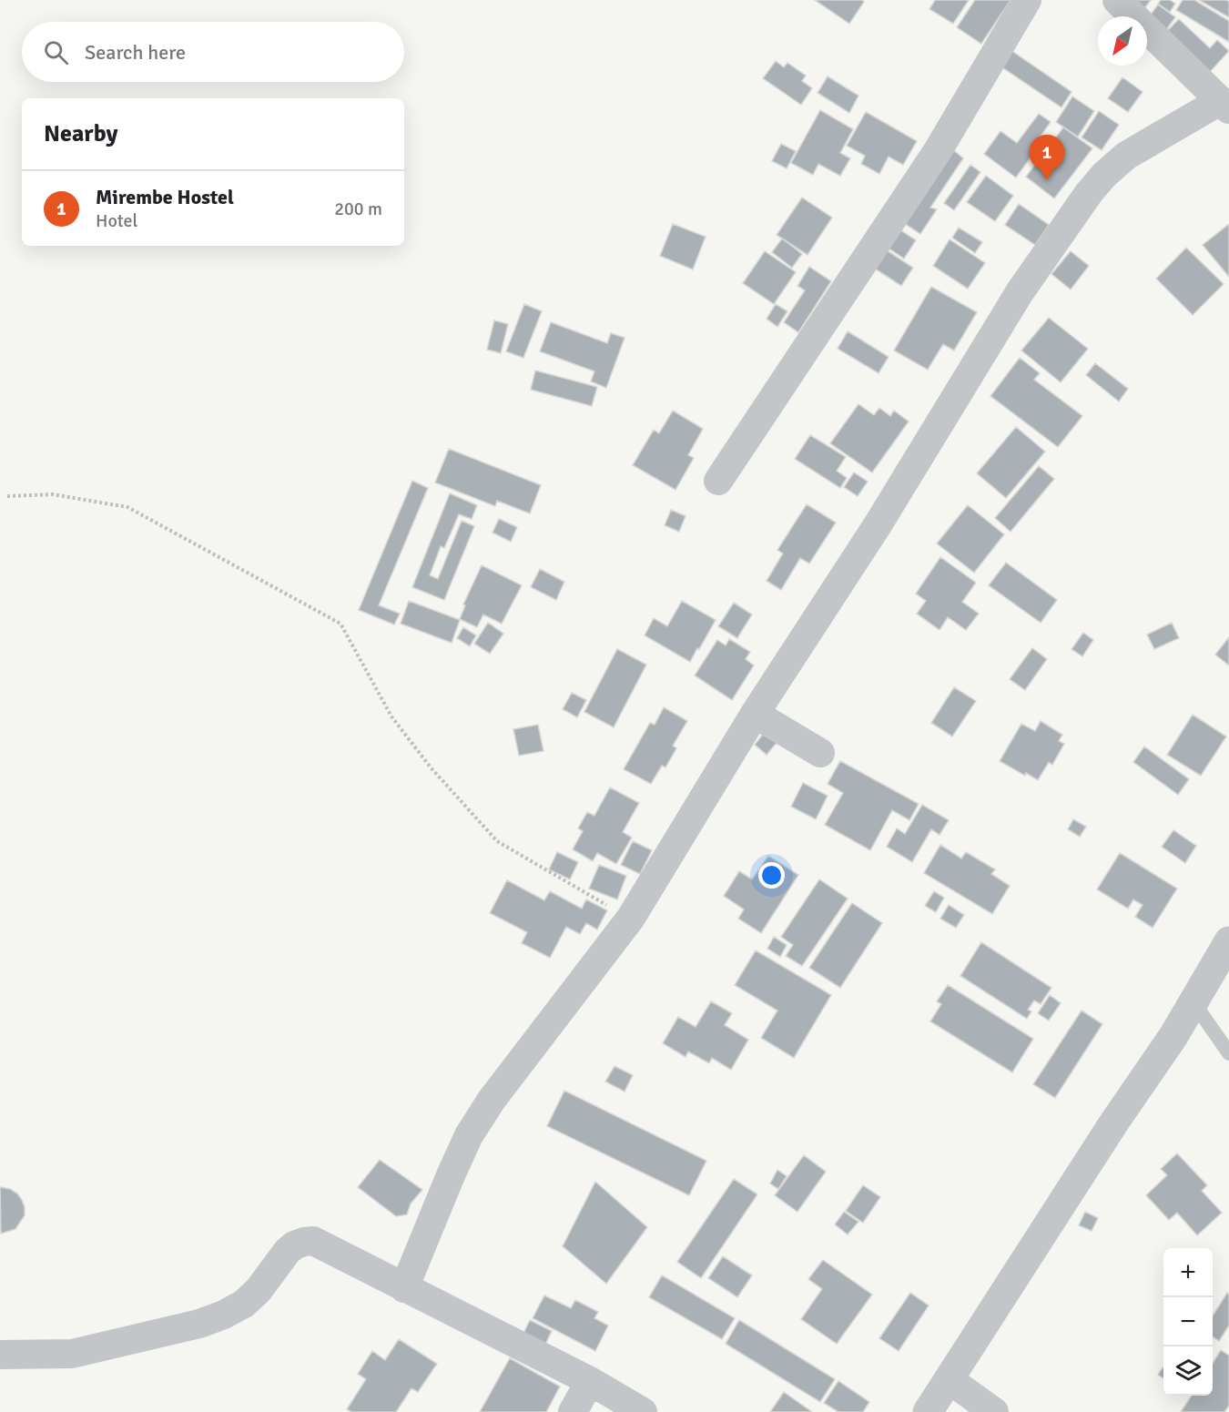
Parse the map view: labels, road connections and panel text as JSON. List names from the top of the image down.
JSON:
{
  "north": "bottom left",
  "page": {
    "search": "Search here",
    "heading": "Nearby",
    "pins": "1",
    "list": [
      {
        "mark": "1",
        "name": "Mirembe Hostel",
        "note": "Hotel",
        "value": "200 m"
      }
    ],
    "map_buttons": ["+", "−"]
  }
}
